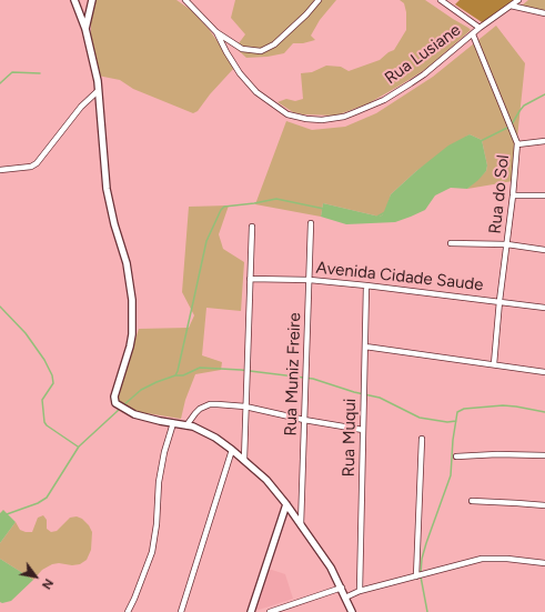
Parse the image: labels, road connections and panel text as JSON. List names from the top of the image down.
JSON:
{
  "streets": {
    "street": [
      "Rua Lusiane",
      "Rua do Sol",
      "Avenida Cidade Saude",
      "Rua Muniz Freire",
      "Rua Muqui"
    ]
  },
  "crossings": [
    ["Rua Lusiane", "Rua do Sol"],
    ["Rua do Sol", "Avenida Cidade Saude"],
    ["Avenida Cidade Saude", "Rua Muniz Freire"],
    ["Avenida Cidade Saude", "Rua Muqui"]
  ],
  "north": "bottom right"
}
